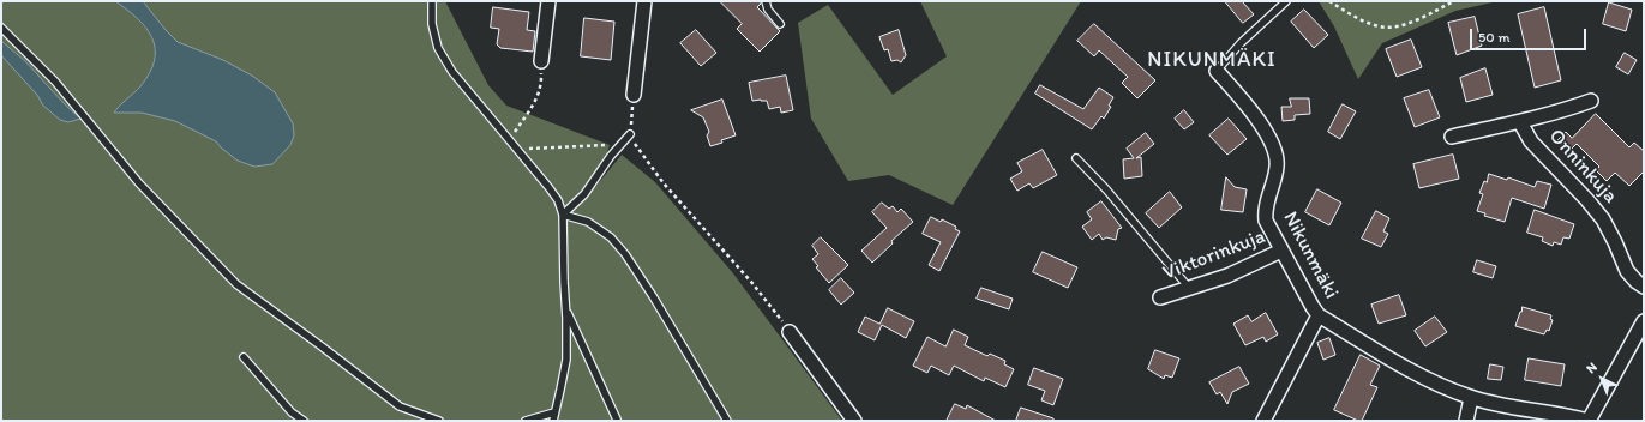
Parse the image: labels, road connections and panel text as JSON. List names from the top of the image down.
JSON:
{
  "streets": {
    "street": ["Onninkuja", "Viktorinkuja", "Nikunmäki"]
  },
  "crossings": [
    ["Viktorinkuja", "Nikunmäki"]
  ],
  "districts": ["NIKUNMÄKI"],
  "scale_bar": "50 m",
  "north": "top left"
}
